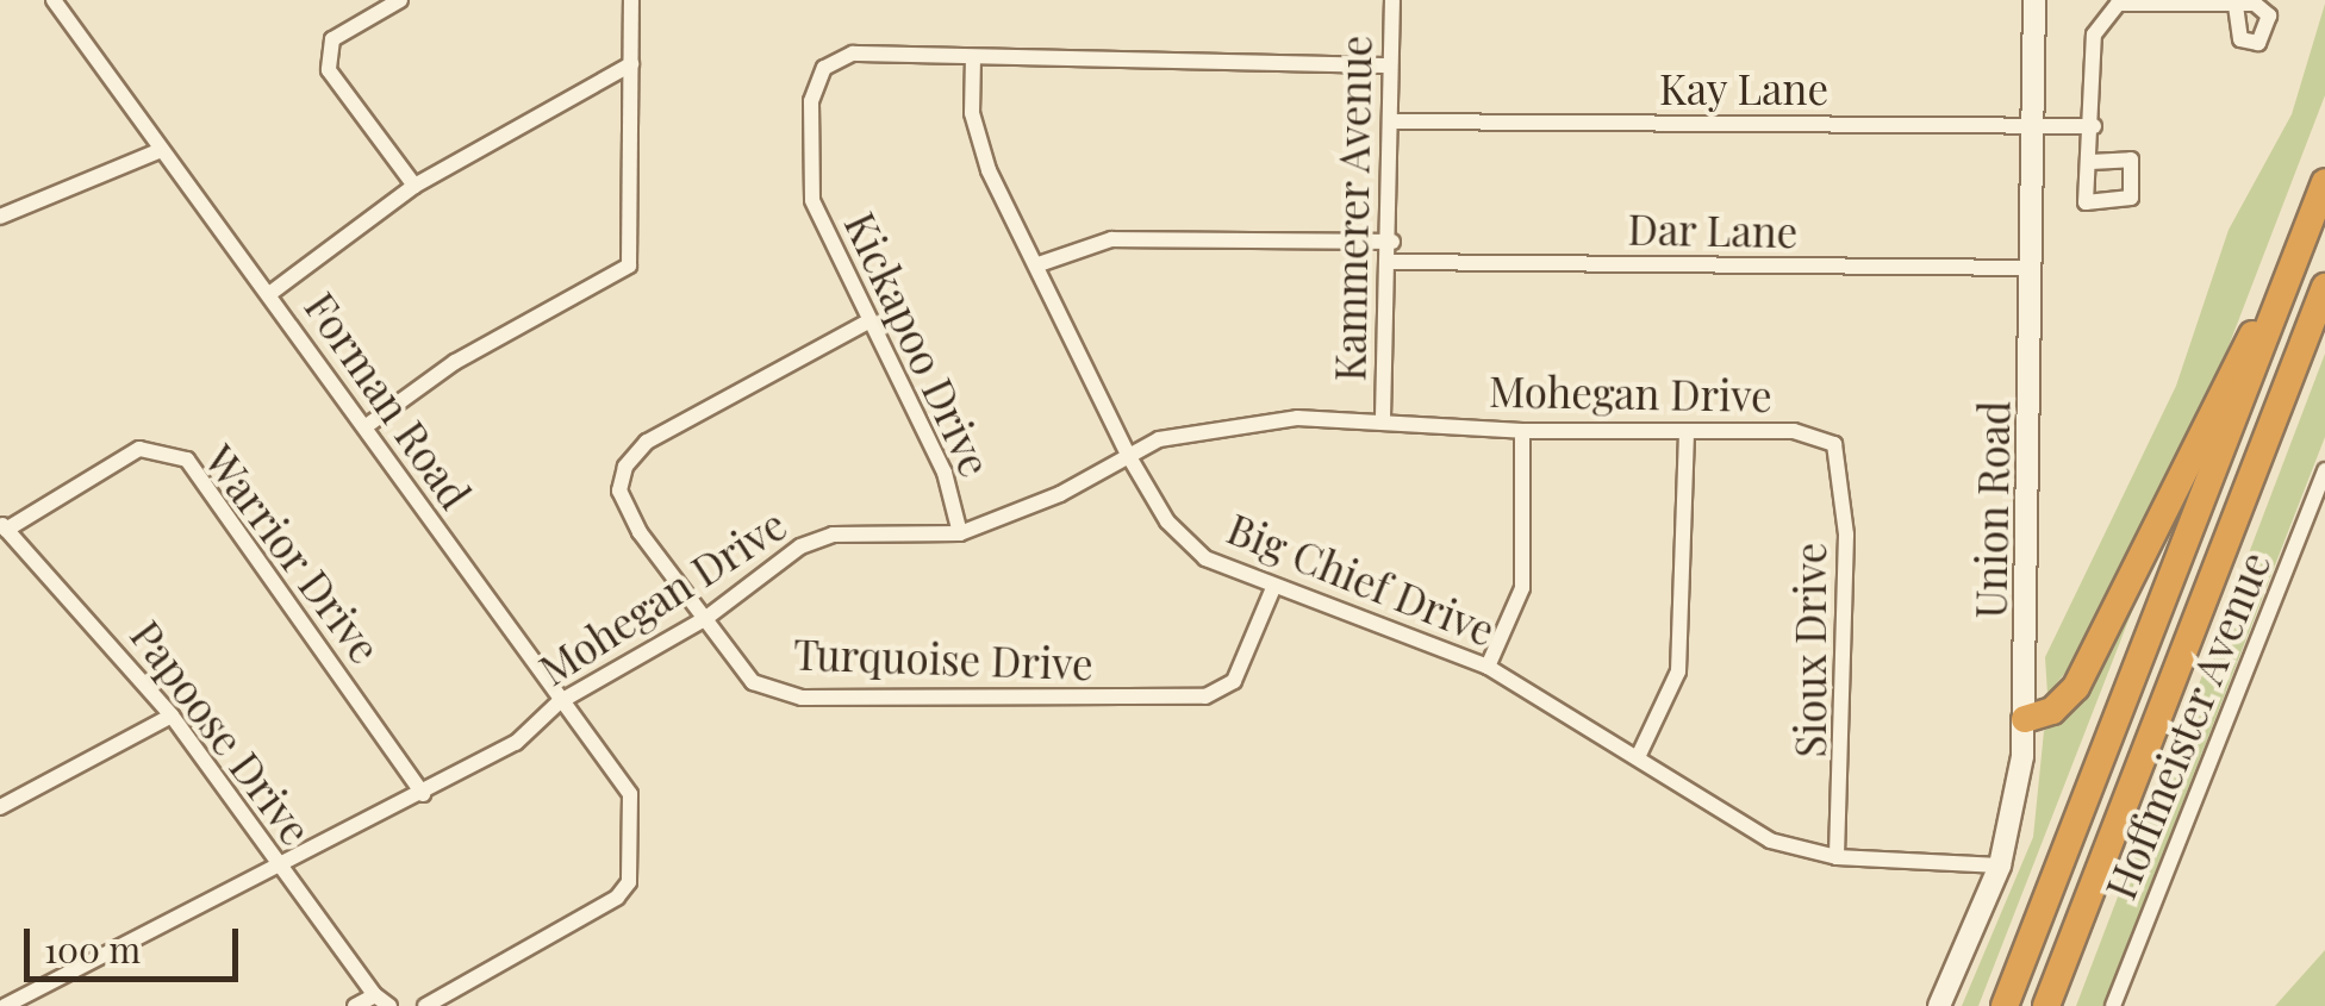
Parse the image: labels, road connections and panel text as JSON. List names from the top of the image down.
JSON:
{
  "streets": {
    "main road": ["Union Road"],
    "street": [
      "Kay Lane",
      "Kammerer Avenue",
      "Dar Lane",
      "Kickapoo Drive",
      "Mohegan Drive",
      "Forman Road",
      "Warrior Drive",
      "Big Chief Drive",
      "Sioux Drive",
      "Turquoise Drive",
      "Hoffmeister Avenue",
      "Papoose Drive"
    ]
  },
  "crossings": [
    ["Kay Lane", "Kammerer Avenue"],
    ["Kay Lane", "Union Road"],
    ["Kammerer Avenue", "Dar Lane"],
    ["Kammerer Avenue", "Mohegan Drive"],
    ["Dar Lane", "Union Road"],
    ["Kickapoo Drive", "Mohegan Drive"],
    ["Kickapoo Drive", "Big Chief Drive"],
    ["Kickapoo Drive", "Turquoise Drive"],
    ["Mohegan Drive", "Forman Road"],
    ["Mohegan Drive", "Warrior Drive"],
    ["Mohegan Drive", "Big Chief Drive"],
    ["Mohegan Drive", "Sioux Drive"],
    ["Mohegan Drive", "Turquoise Drive"],
    ["Mohegan Drive", "Papoose Drive"],
    ["Union Road", "Big Chief Drive"],
    ["Warrior Drive", "Papoose Drive"],
    ["Big Chief Drive", "Sioux Drive"],
    ["Big Chief Drive", "Turquoise Drive"]
  ],
  "scale_bar": "100 m"
}
